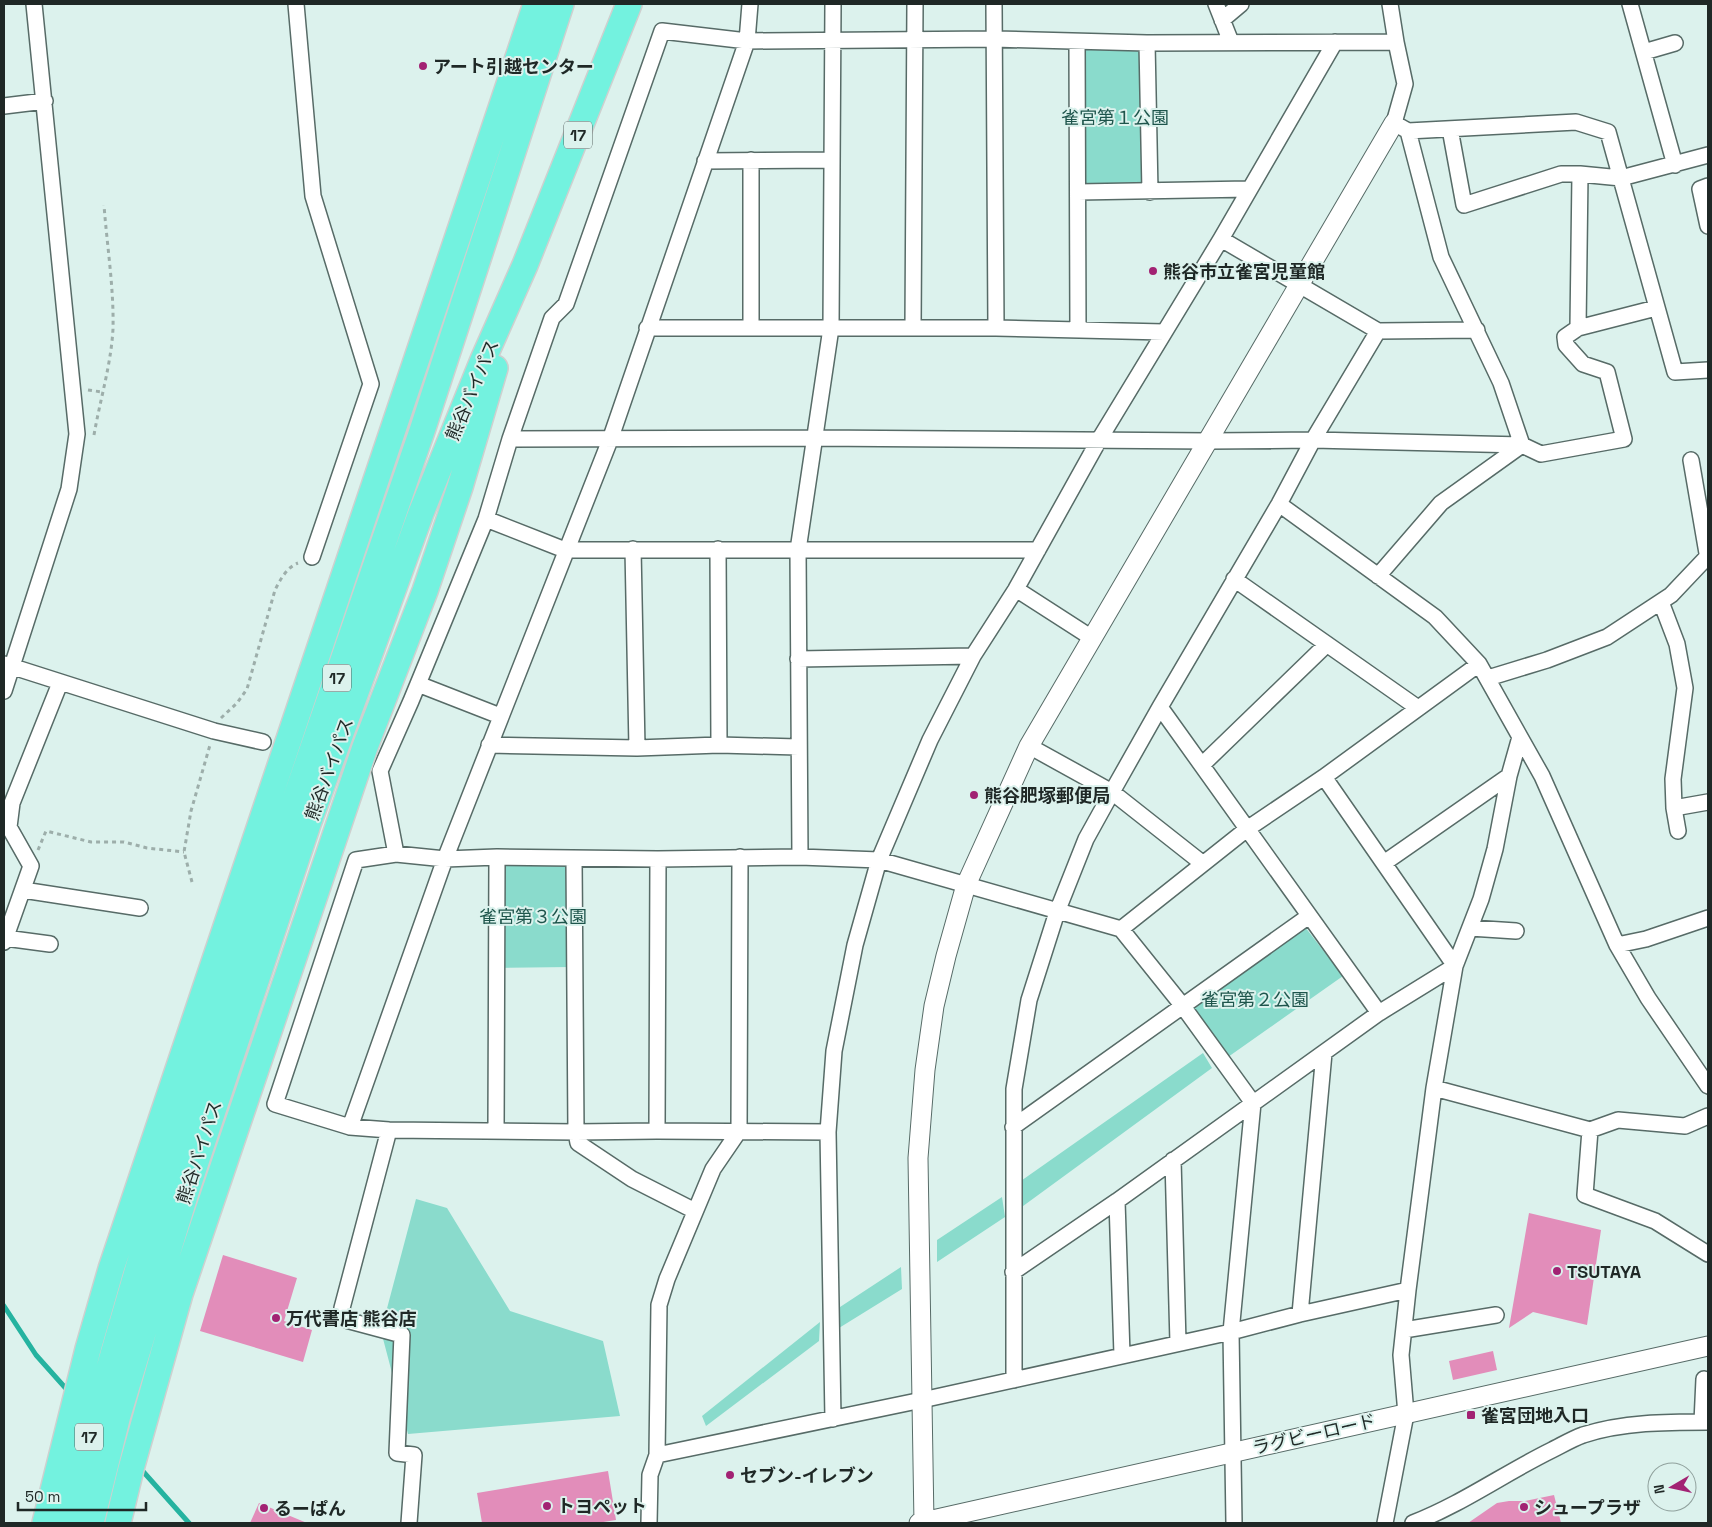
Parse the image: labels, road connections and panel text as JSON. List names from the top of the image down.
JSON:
{
  "streets": {
    "highway": ["17", "熊谷バイパス"],
    "street": ["ラグビーロード"]
  },
  "crossings": [
    ["17", "熊谷バイパス"]
  ],
  "parks": ["雀宮第１公園", "雀宮第３公園", "雀宮第２公園"],
  "places": {
    "other": [
      "アート引越センター",
      "熊谷市立雀宮児童館",
      "熊谷肥塚郵便局",
      "TSUTAYA",
      "万代書店 熊谷店",
      "セブン-イレブン",
      "トヨペット",
      "シュープラザ",
      "るーぱん"
    ],
    "transit": ["雀宮団地入口"]
  },
  "scale_bar": "50 m",
  "north": "left"
}
